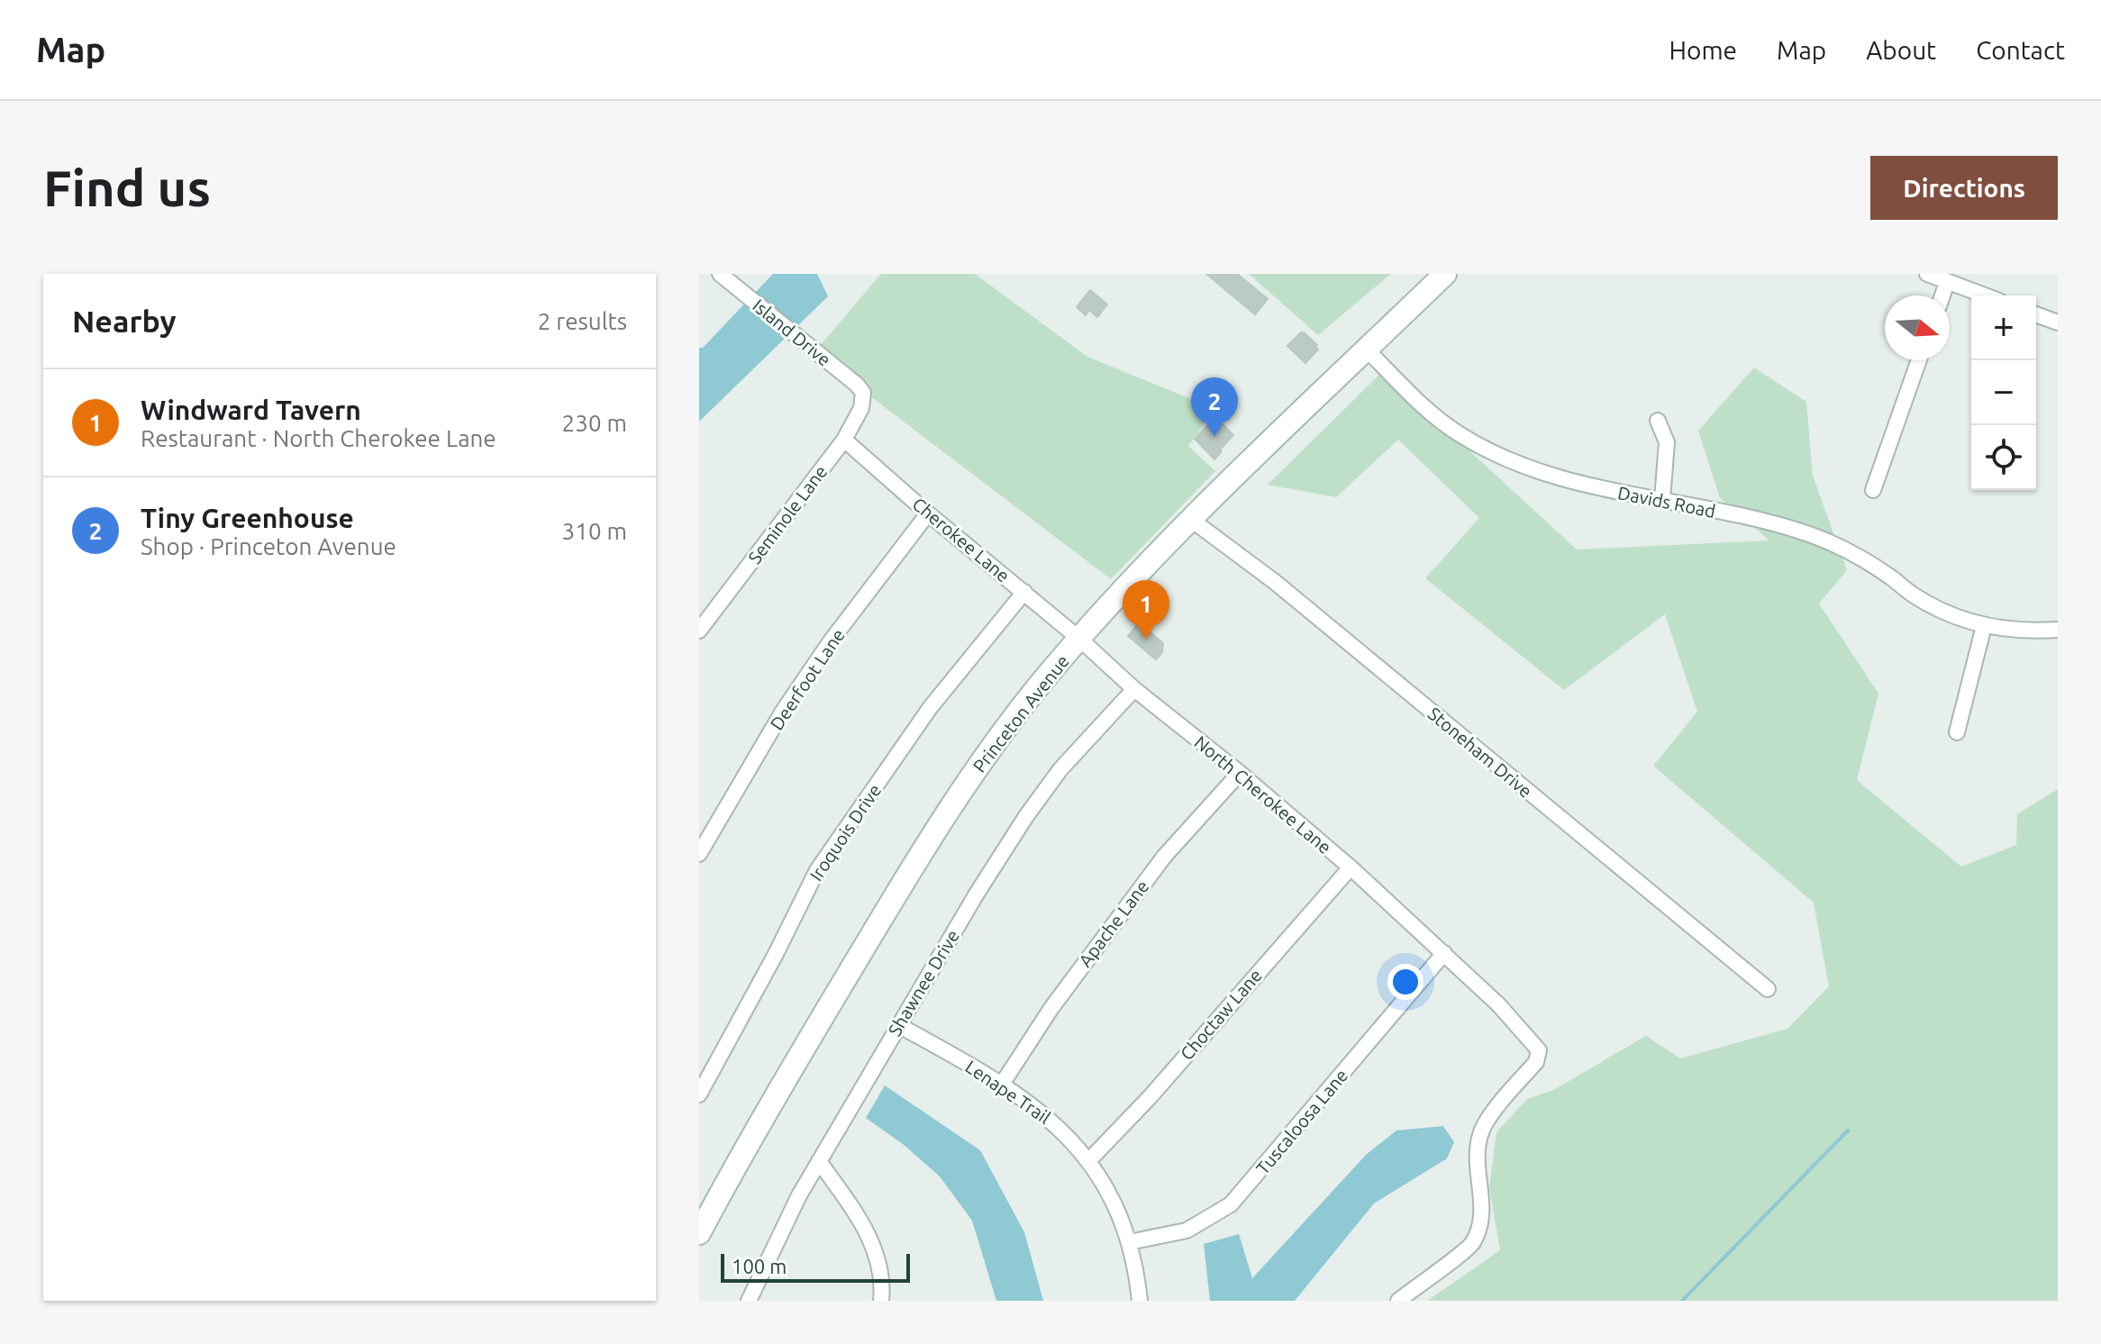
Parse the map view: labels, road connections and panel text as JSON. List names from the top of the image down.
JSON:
{
  "streets": {
    "main road": ["Princeton Avenue"],
    "street": [
      "Island Drive",
      "Davids Road",
      "Seminole Lane",
      "Cherokee Lane",
      "Deerfoot Lane",
      "Stoneham Drive",
      "North Cherokee Lane",
      "Iroquois Drive",
      "Apache Lane",
      "Shawnee Drive",
      "Choctaw Lane",
      "Lenape Trail",
      "Tuscaloosa Lane"
    ]
  },
  "crossings": [
    ["Island Drive", "Seminole Lane"],
    ["Davids Road", "Princeton Avenue"],
    ["Seminole Lane", "Cherokee Lane"],
    ["Cherokee Lane", "Deerfoot Lane"],
    ["Cherokee Lane", "Princeton Avenue"],
    ["Cherokee Lane", "North Cherokee Lane"],
    ["Cherokee Lane", "Iroquois Drive"],
    ["Princeton Avenue", "Stoneham Drive"],
    ["Princeton Avenue", "North Cherokee Lane"],
    ["North Cherokee Lane", "Apache Lane"],
    ["North Cherokee Lane", "Shawnee Drive"],
    ["North Cherokee Lane", "Choctaw Lane"],
    ["North Cherokee Lane", "Tuscaloosa Lane"],
    ["Apache Lane", "Lenape Trail"],
    ["Shawnee Drive", "Lenape Trail"],
    ["Choctaw Lane", "Lenape Trail"],
    ["Lenape Trail", "Tuscaloosa Lane"]
  ],
  "scale_bar": "100 m",
  "north": "right",
  "page": {
    "header": "Map",
    "nav": [
      "Home",
      "Map",
      "About",
      "Contact"
    ],
    "buttons": "Directions",
    "title": "Find us",
    "heading": ["Nearby", "2 results"],
    "map_buttons": ["+", "−"],
    "list": [
      {
        "mark": "1",
        "name": "Windward Tavern",
        "note": "Restaurant · North Cherokee Lane",
        "value": "230 m"
      },
      {
        "mark": "2",
        "name": "Tiny Greenhouse",
        "note": "Shop · Princeton Avenue",
        "value": "310 m"
      }
    ],
    "pins": ["2", "1"],
    "scale": "100 m"
  }
}
